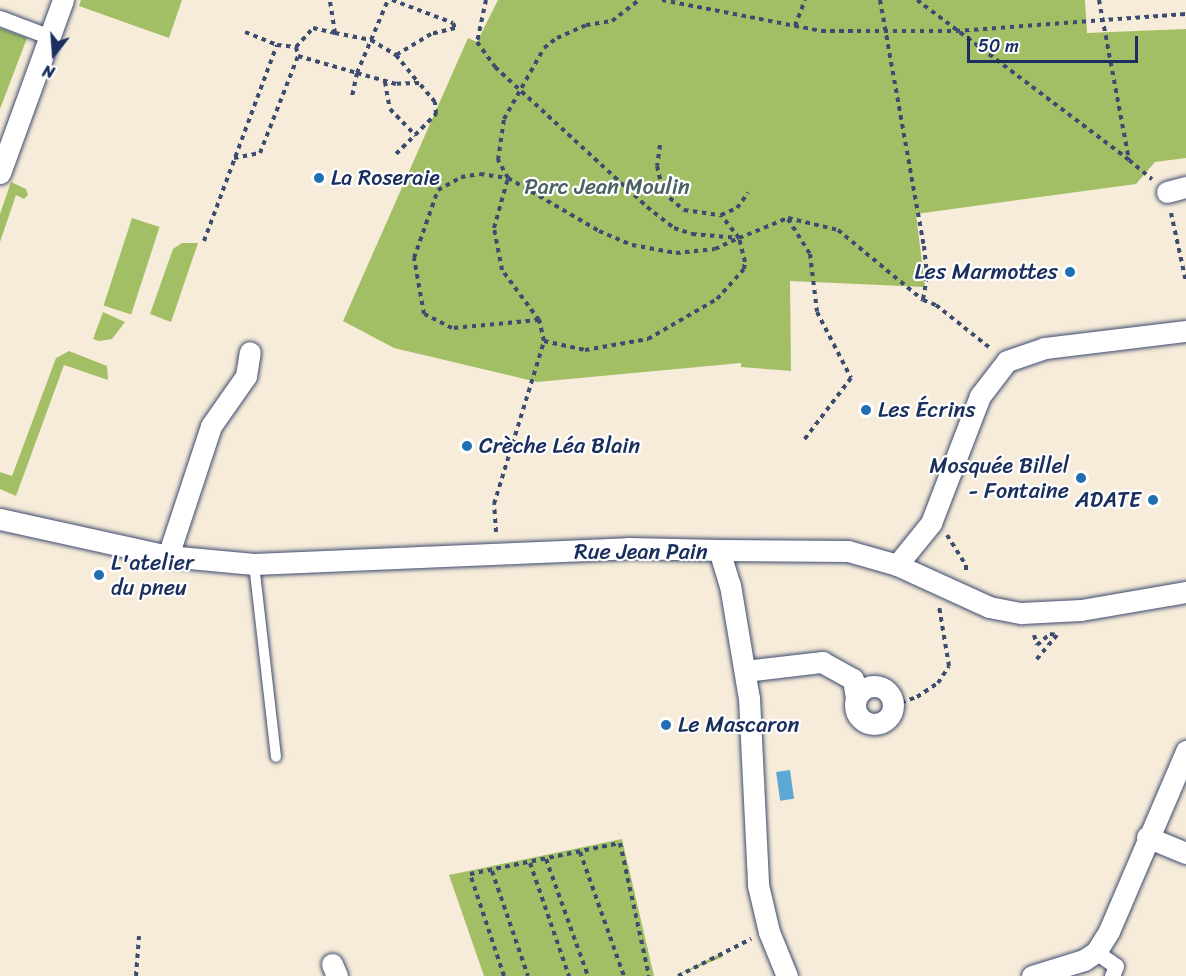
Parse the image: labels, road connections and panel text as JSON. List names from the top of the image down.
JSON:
{
  "streets": {
    "street": ["Rue Jean Pain"]
  },
  "parks": ["Parc Jean Moulin"],
  "places": [
    "La Roseraie",
    "Les Marmottes",
    "Les Écrins",
    "Crèche Léa Blain",
    "Mosquée Billel - Fontaine",
    "ADATE",
    "L'atelier du pneu",
    "Le Mascaron"
  ],
  "scale_bar": "50 m",
  "north": "bottom"
}
